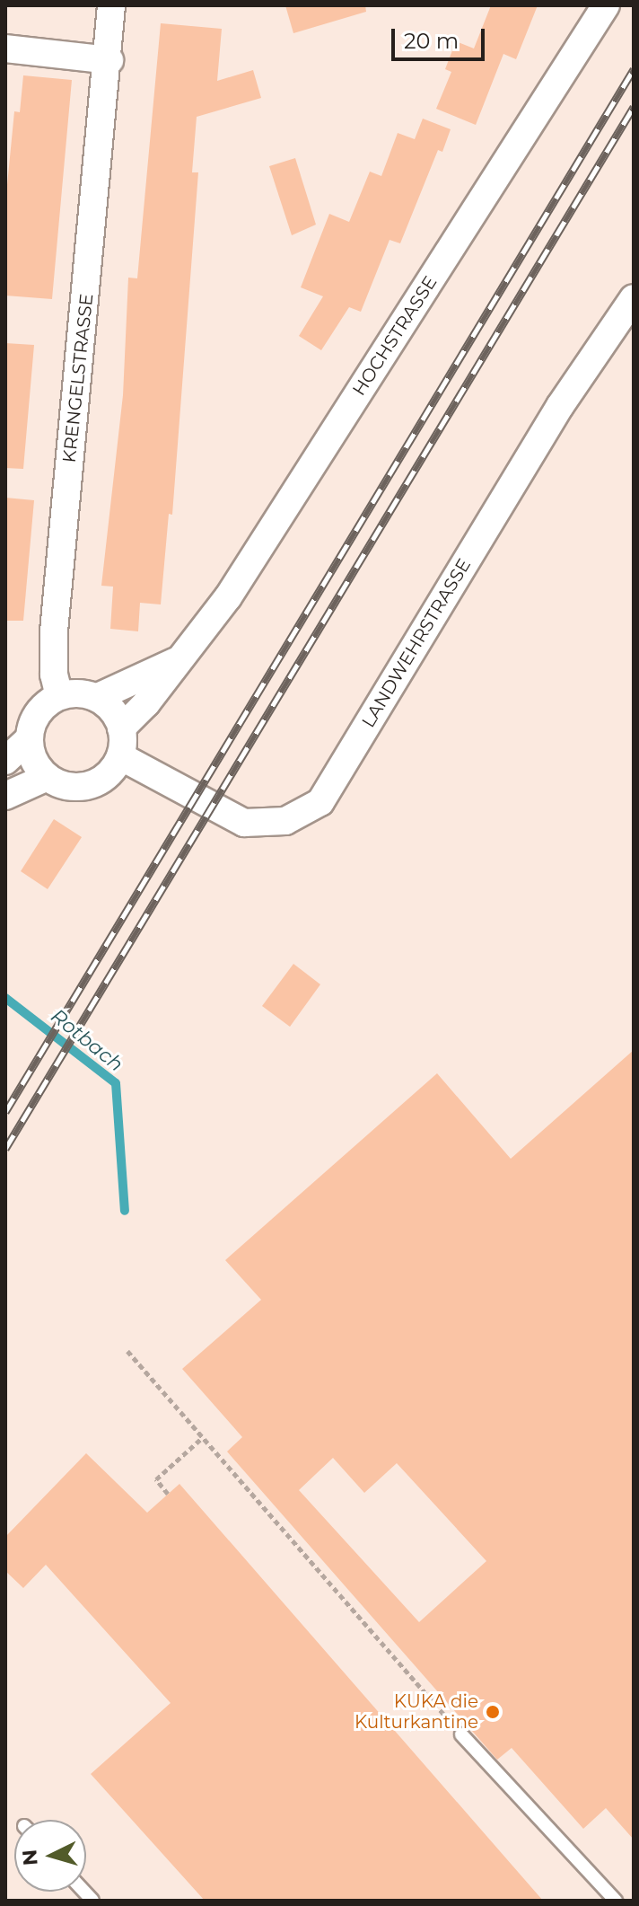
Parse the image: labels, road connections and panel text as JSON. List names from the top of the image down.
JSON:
{
  "streets": {
    "street": ["HOCHSTRASSE", "KRENGELSTRASSE", "LANDWEHRSTRASSE"]
  },
  "crossings": [
    ["HOCHSTRASSE", "KRENGELSTRASSE"],
    ["HOCHSTRASSE", "LANDWEHRSTRASSE"],
    ["KRENGELSTRASSE", "LANDWEHRSTRASSE"]
  ],
  "water": ["Rotbach"],
  "places": ["KUKA die Kulturkantine"],
  "scale_bar": "20 m",
  "north": "left"
}
